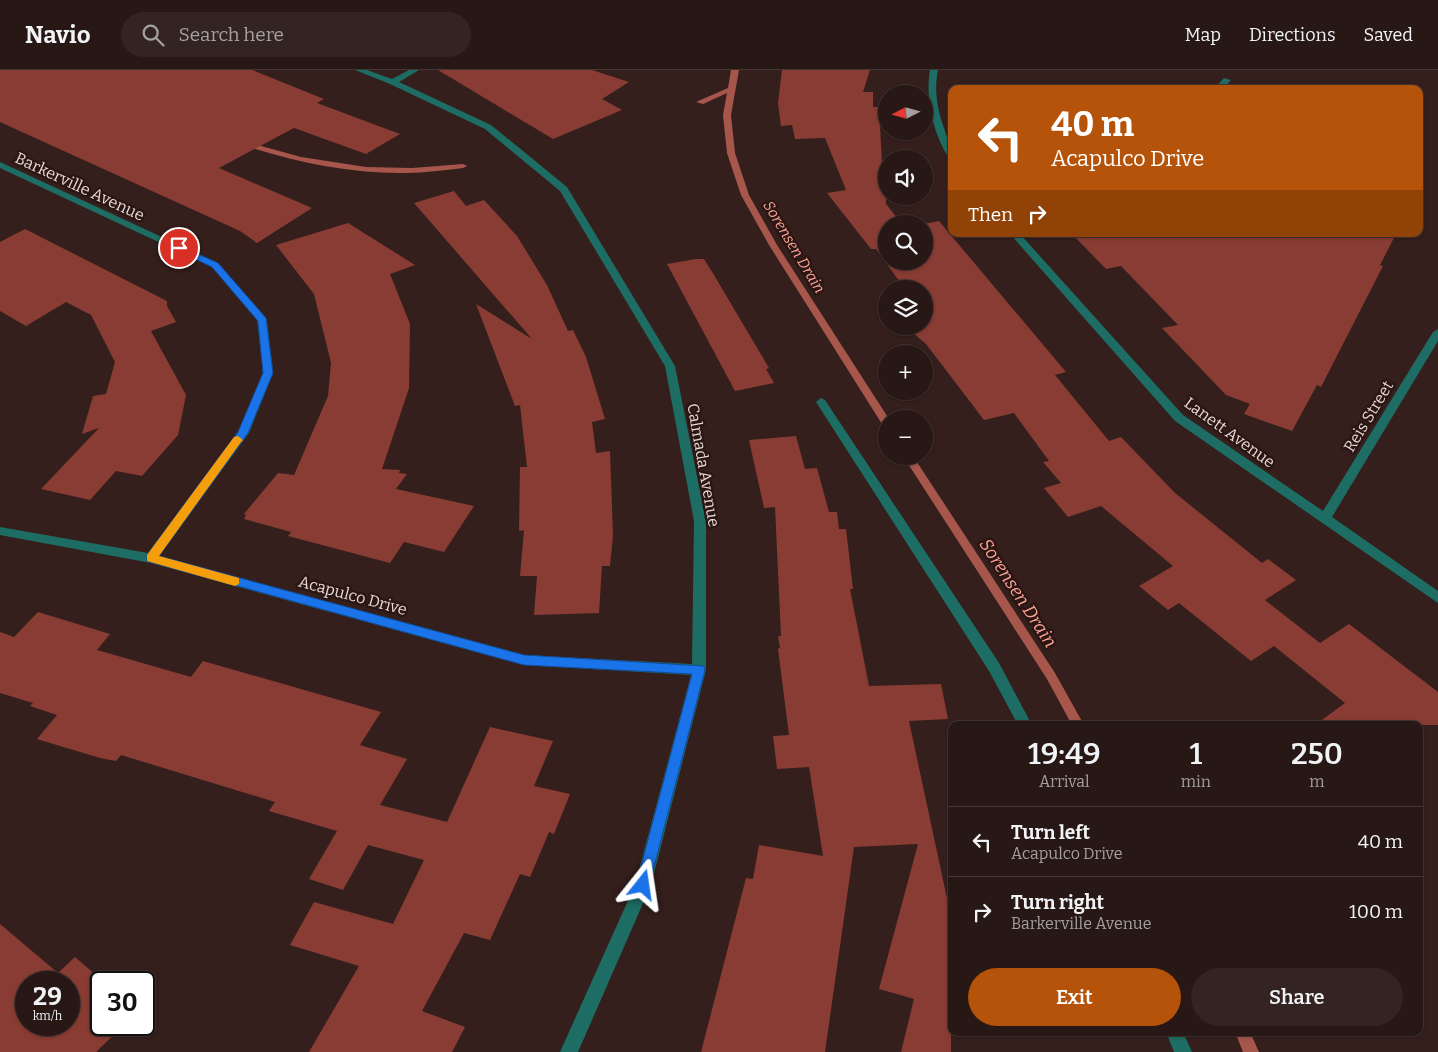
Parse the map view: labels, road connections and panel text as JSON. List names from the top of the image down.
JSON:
{
  "streets": {
    "street": [
      "Barkerville Avenue",
      "Reis Street",
      "Lanett Avenue",
      "Calmada Avenue",
      "Acapulco Drive"
    ]
  },
  "crossings": [
    ["Barkerville Avenue", "Acapulco Drive"],
    ["Reis Street", "Lanett Avenue"],
    ["Calmada Avenue", "Acapulco Drive"]
  ],
  "water": ["Sorensen Drain"],
  "north": "left",
  "page": {
    "header": "Navio",
    "search": "Search here",
    "nav": ["Map", "Directions", "Saved"],
    "map_buttons": ["+", "−"],
    "turn": ["40 m", "Acapulco Drive"],
    "then": "Then",
    "eta": [
      "19:49",
      "Arrival",
      "1",
      "min",
      "250",
      "m"
    ],
    "list": [
      {
        "name": "Turn left",
        "note": "Acapulco Drive",
        "value": "40 m"
      },
      {
        "name": "Turn right",
        "note": "Barkerville Avenue",
        "value": "100 m"
      }
    ],
    "buttons": ["Exit", "Share"],
    "speed": "29 km/h",
    "limit": "30"
  }
}
